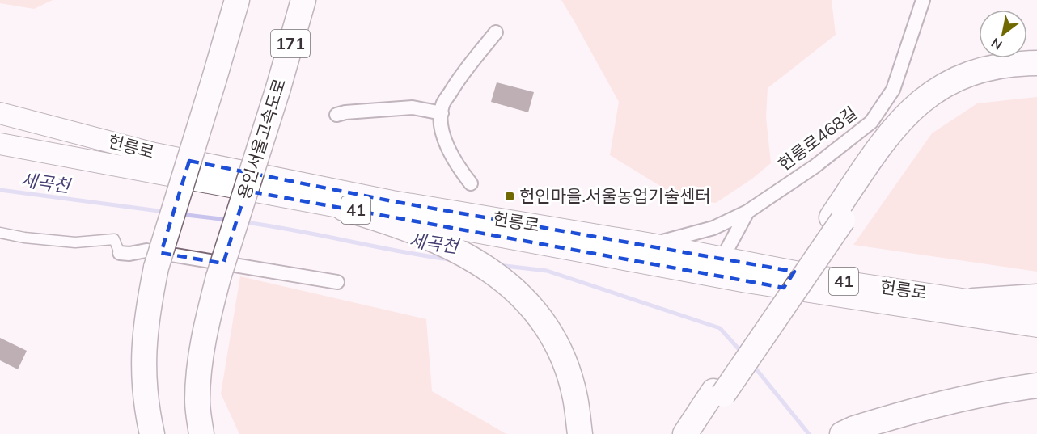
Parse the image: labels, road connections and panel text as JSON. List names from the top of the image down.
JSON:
{
  "streets": {
    "highway": ["171", "용인서울고속도로"],
    "main road": ["헌릉로", "41"],
    "street": ["헌릉로468길"]
  },
  "crossings": [
    ["헌릉로468길", "헌릉로"]
  ],
  "water": ["세곡천"],
  "places": {
    "transit": ["헌인마을.서울농업기술센터"]
  },
  "north": "bottom left"
}
